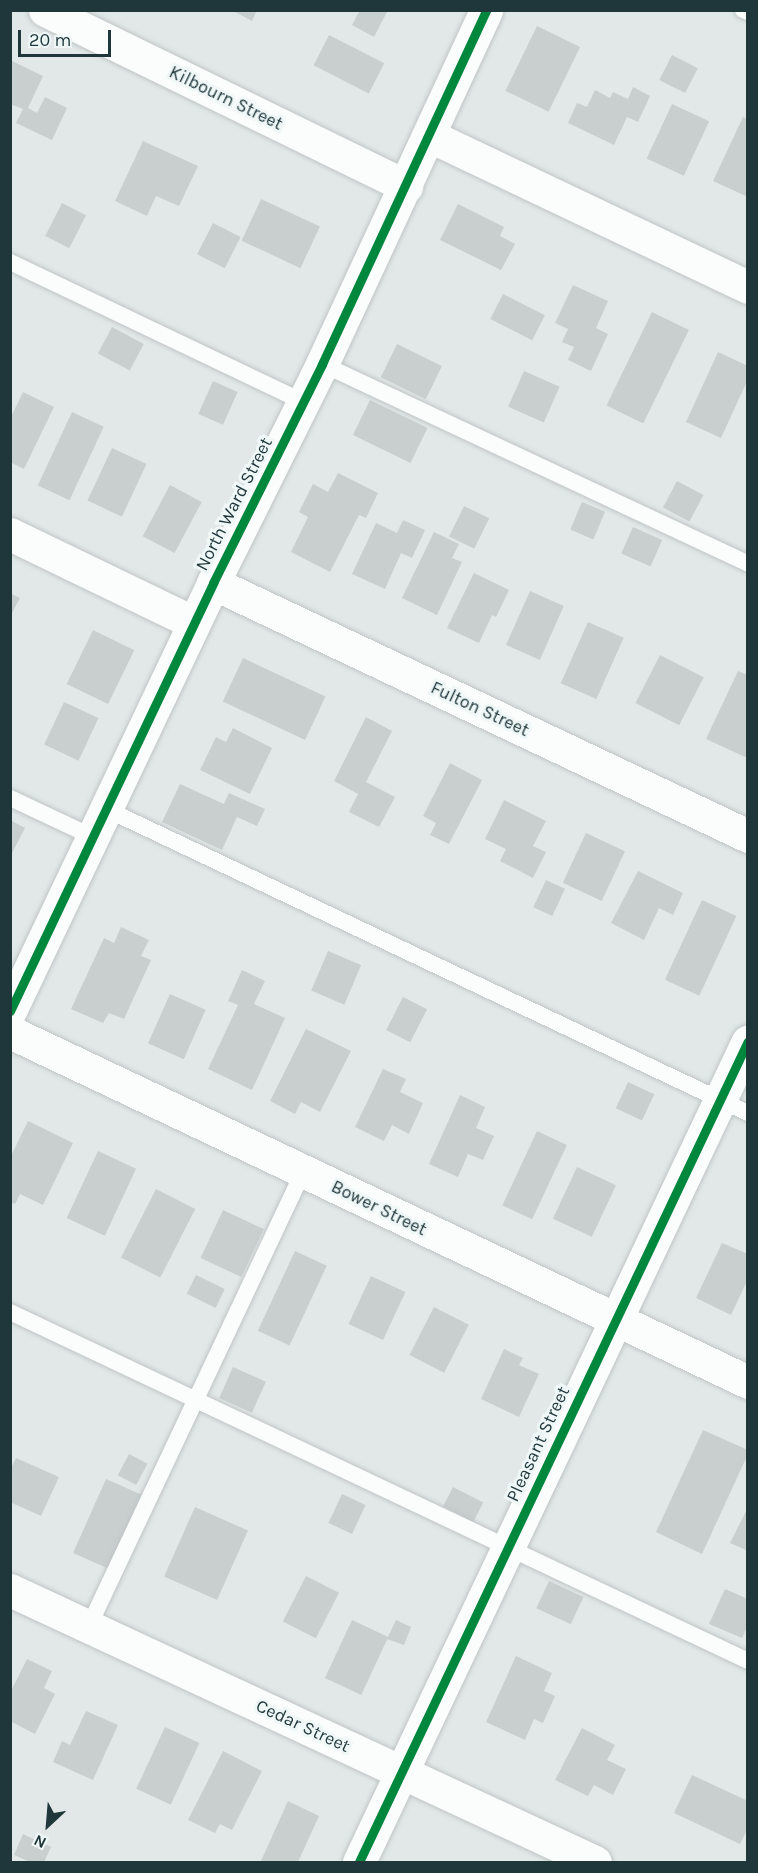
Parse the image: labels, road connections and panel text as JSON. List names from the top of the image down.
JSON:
{
  "streets": {
    "street": [
      "Kilbourn Street",
      "North Ward Street",
      "Fulton Street",
      "Bower Street",
      "Pleasant Street",
      "Cedar Street"
    ]
  },
  "crossings": [
    ["Kilbourn Street", "North Ward Street"],
    ["North Ward Street", "Fulton Street"],
    ["Bower Street", "Pleasant Street"],
    ["Pleasant Street", "Cedar Street"]
  ],
  "scale_bar": "20 m",
  "north": "bottom left"
}
